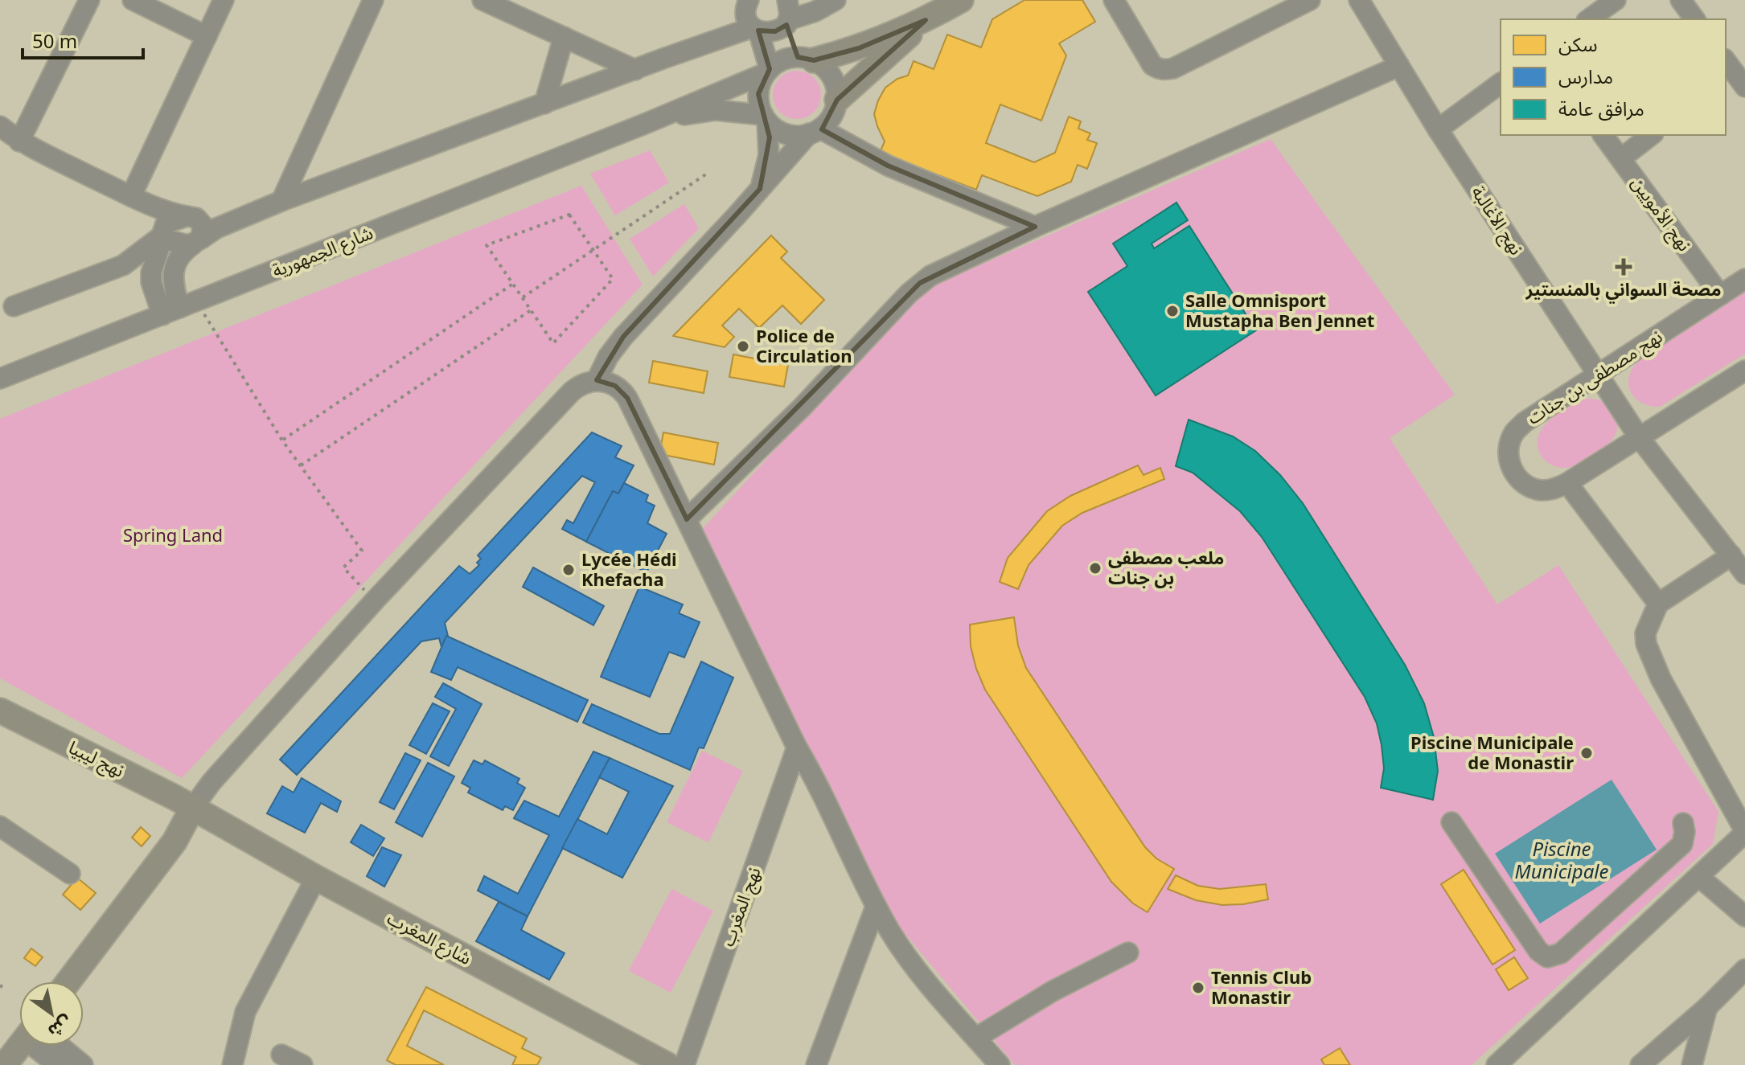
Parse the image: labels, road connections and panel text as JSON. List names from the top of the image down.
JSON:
{
  "streets": {
    "main road": ["نهج ليبيا", "شارع المغرب"],
    "street": [
      "نهج الأمويين",
      "نهج الأغالبة",
      "شارع الجمهورية",
      "نهج مصطفى بن جنات",
      "نهج المغرب"
    ]
  },
  "crossings": [
    ["نهج الأمويين", "نهج مصطفى بن جنات"],
    ["نهج الأغالبة", "نهج مصطفى بن جنات"],
    ["نهج ليبيا", "شارع المغرب"]
  ],
  "water": ["Piscine Municipale"],
  "parks": ["Spring Land"],
  "places": {
    "health": ["مصحة السواني بالمنستير"],
    "other": [
      "Salle Omnisport Mustapha Ben Jennet",
      "Police de Circulation",
      "ملعب مصطفى بن جنات",
      "Lycée Hédi Khefacha",
      "Piscine Municipale de Monastir",
      "Tennis Club Monastir"
    ]
  },
  "legend": ["سكن", "مدارس", "مرافق عامة"],
  "scale_bar": "50 m",
  "north": "bottom right"
}
